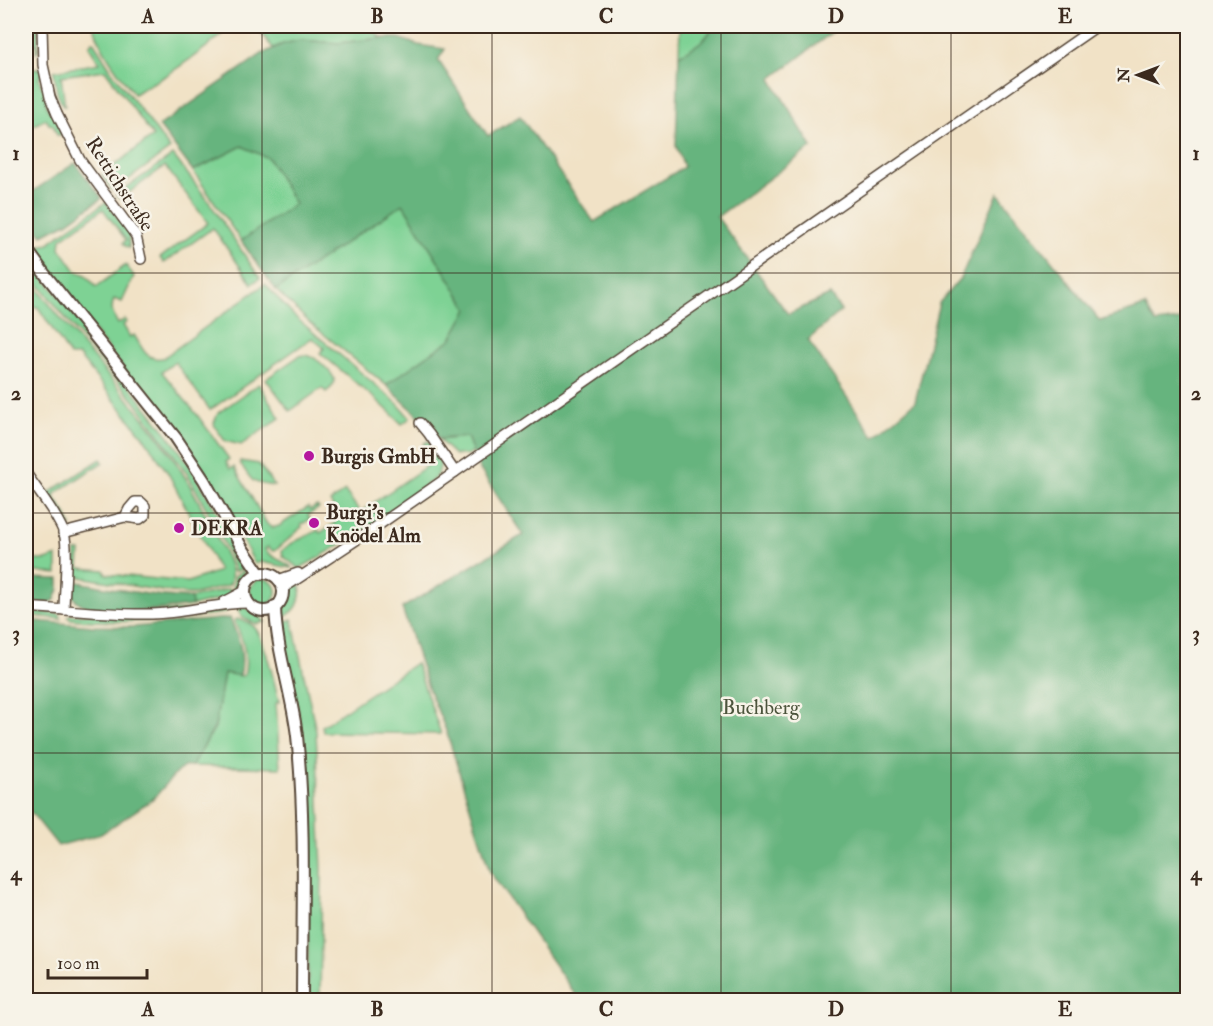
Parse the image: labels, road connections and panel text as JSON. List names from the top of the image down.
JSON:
{
  "streets": {
    "street": ["Rettichstraße"]
  },
  "parks": ["Buchberg"],
  "places": ["Burgis GmbH", "Burgi's Knödel Alm", "DEKRA"],
  "scale_bar": "100 m",
  "north": "left",
  "grid": {
    "columns": [
      "A",
      "B",
      "C",
      "D",
      "E"
    ],
    "rows": [
      "1",
      "2",
      "3",
      "4"
    ]
  }
}
